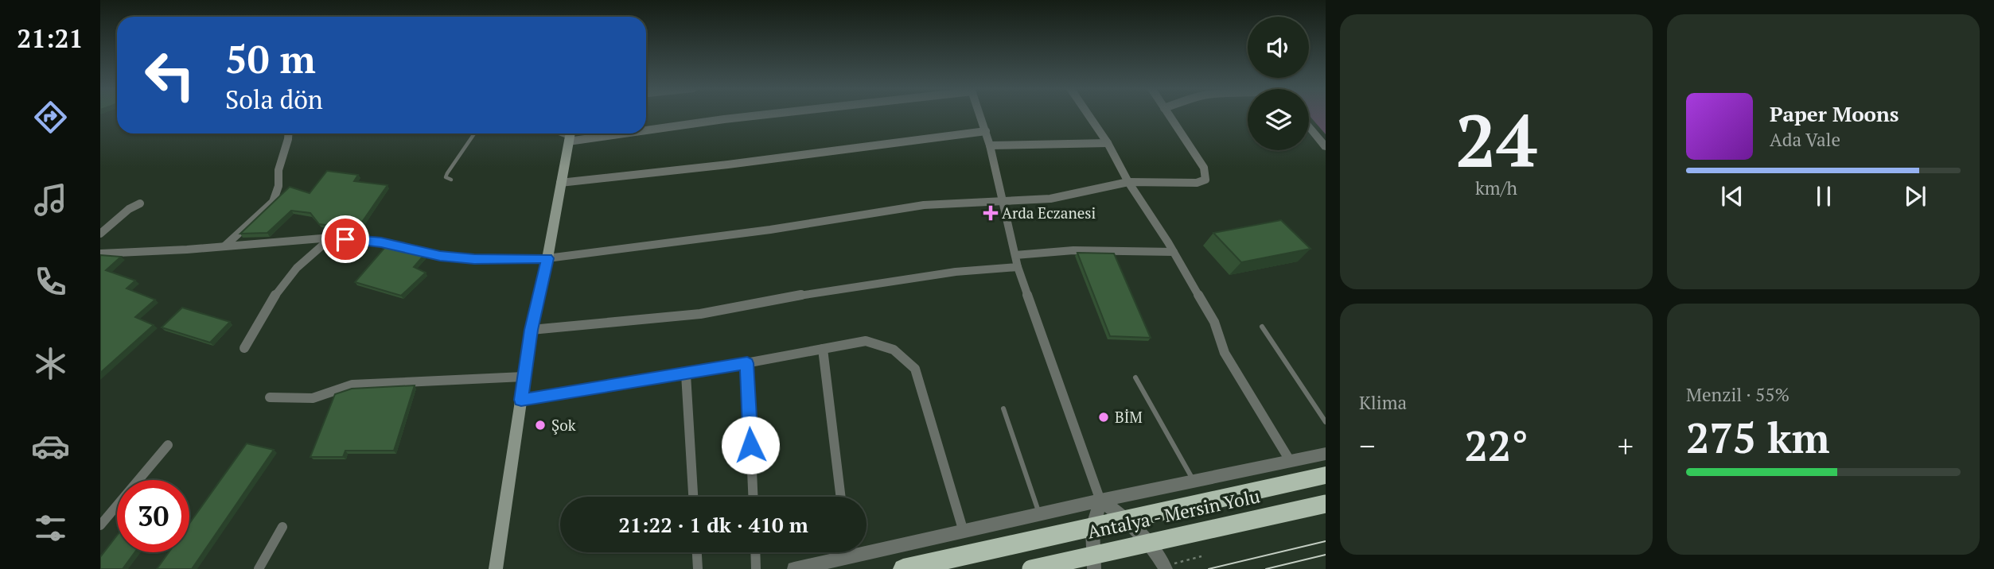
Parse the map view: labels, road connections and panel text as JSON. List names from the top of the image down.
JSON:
{
  "streets": {
    "highway": ["Antalya - Mersin Yolu"]
  },
  "places": {
    "health": ["Arda Eczanesi"],
    "other": ["BİM", "Şok"]
  },
  "page": {
    "tabs": "21:21",
    "tile": [
      ["24", "km/h"],
      "Klima",
      ["Menzil · 55%", "275 km"]
    ],
    "turn": ["50 m", "Sola dön"],
    "song": ["Paper Moons", "Ada Vale"],
    "heat": ["−", "22°", "+"],
    "limit": "30",
    "trip": "21:22 · 1 dk · 410 m"
  }
}
